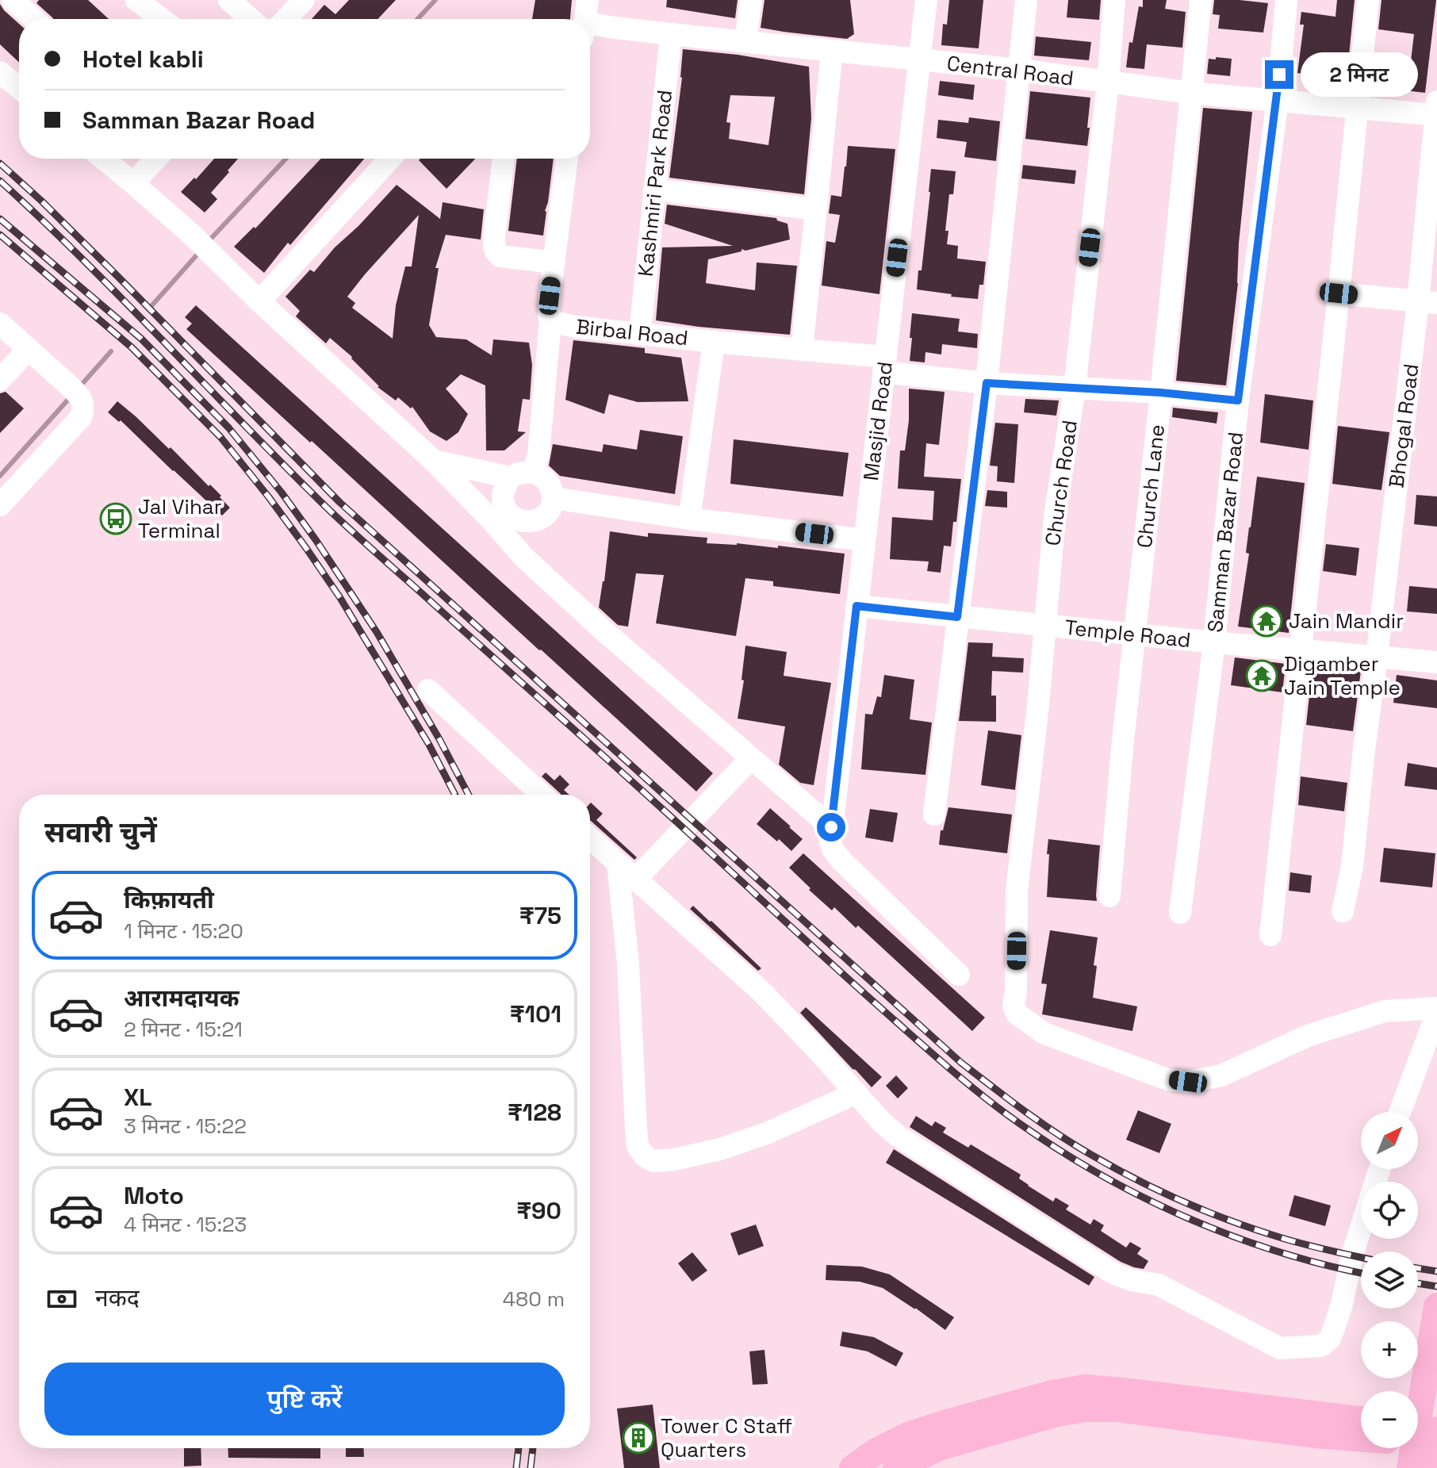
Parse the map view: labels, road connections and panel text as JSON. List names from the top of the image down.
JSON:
{
  "streets": {
    "street": [
      "Central Road",
      "Kashmiri Park Road",
      "Birbal Road",
      "Masjid Road",
      "Bhogal Road",
      "Church Road",
      "Church Lane",
      "Samman Bazar Road",
      "Temple Road"
    ]
  },
  "crossings": [
    ["Central Road", "Kashmiri Park Road"],
    ["Central Road", "Masjid Road"],
    ["Central Road", "Bhogal Road"],
    ["Central Road", "Church Road"],
    ["Central Road", "Church Lane"],
    ["Central Road", "Samman Bazar Road"],
    ["Kashmiri Park Road", "Birbal Road"],
    ["Birbal Road", "Masjid Road"],
    ["Birbal Road", "Church Road"],
    ["Birbal Road", "Church Lane"],
    ["Birbal Road", "Samman Bazar Road"],
    ["Masjid Road", "Temple Road"],
    ["Bhogal Road", "Temple Road"],
    ["Church Road", "Temple Road"],
    ["Church Lane", "Temple Road"],
    ["Samman Bazar Road", "Temple Road"]
  ],
  "places": {
    "bus stop": ["Jal Vihar Terminal"],
    "temple": ["Jain Mandir", "Digamber Jain Temple"],
    "building": ["Tower C Staff Quarters"]
  },
  "north": "top right",
  "page": {
    "banner": ["Hotel kabli", "Samman Bazar Road"],
    "bubble": "2 मिनट",
    "heading": "सवारी चुनें",
    "list": [
      {
        "name": "किफ़ायती",
        "note": "1 मिनट · 15:20",
        "value": "₹75"
      },
      {
        "name": "आरामदायक",
        "note": "2 मिनट · 15:21",
        "value": "₹101"
      },
      {
        "name": "XL",
        "note": "3 मिनट · 15:22",
        "value": "₹128"
      },
      {
        "name": "Moto",
        "note": "4 मिनट · 15:23",
        "value": "₹90"
      }
    ],
    "map_buttons": ["+", "−"],
    "pay": ["नकद", "480 m"],
    "buttons": "पुष्टि करें"
  }
}
